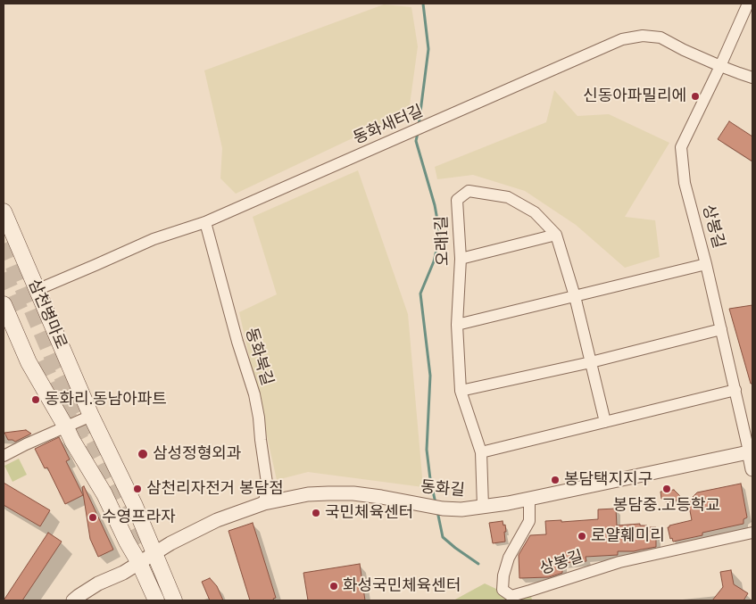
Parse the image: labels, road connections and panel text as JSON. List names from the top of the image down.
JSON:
{
  "streets": {
    "main road": ["삼천병마로"],
    "street": [
      "동화새터길",
      "상봉길",
      "오래1길",
      "동화북길",
      "동화길"
    ]
  },
  "crossings": [
    ["동화새터길", "상봉길"],
    ["동화새터길", "삼천병마로"],
    ["동화새터길", "동화북길"],
    ["상봉길", "동화길"],
    ["오래1길", "동화길"],
    ["삼천병마로", "동화길"],
    ["동화북길", "동화길"]
  ],
  "places": [
    "신동아파밀리에",
    "동화리.동남아파트",
    "삼성정형외과",
    "봉담택지지구",
    "삼천리자전거 봉담점",
    "봉담중.고등학교",
    "국민체육센터",
    "수영프라자",
    "로얄훼미리",
    "화성국민체육센터"
  ]
}
